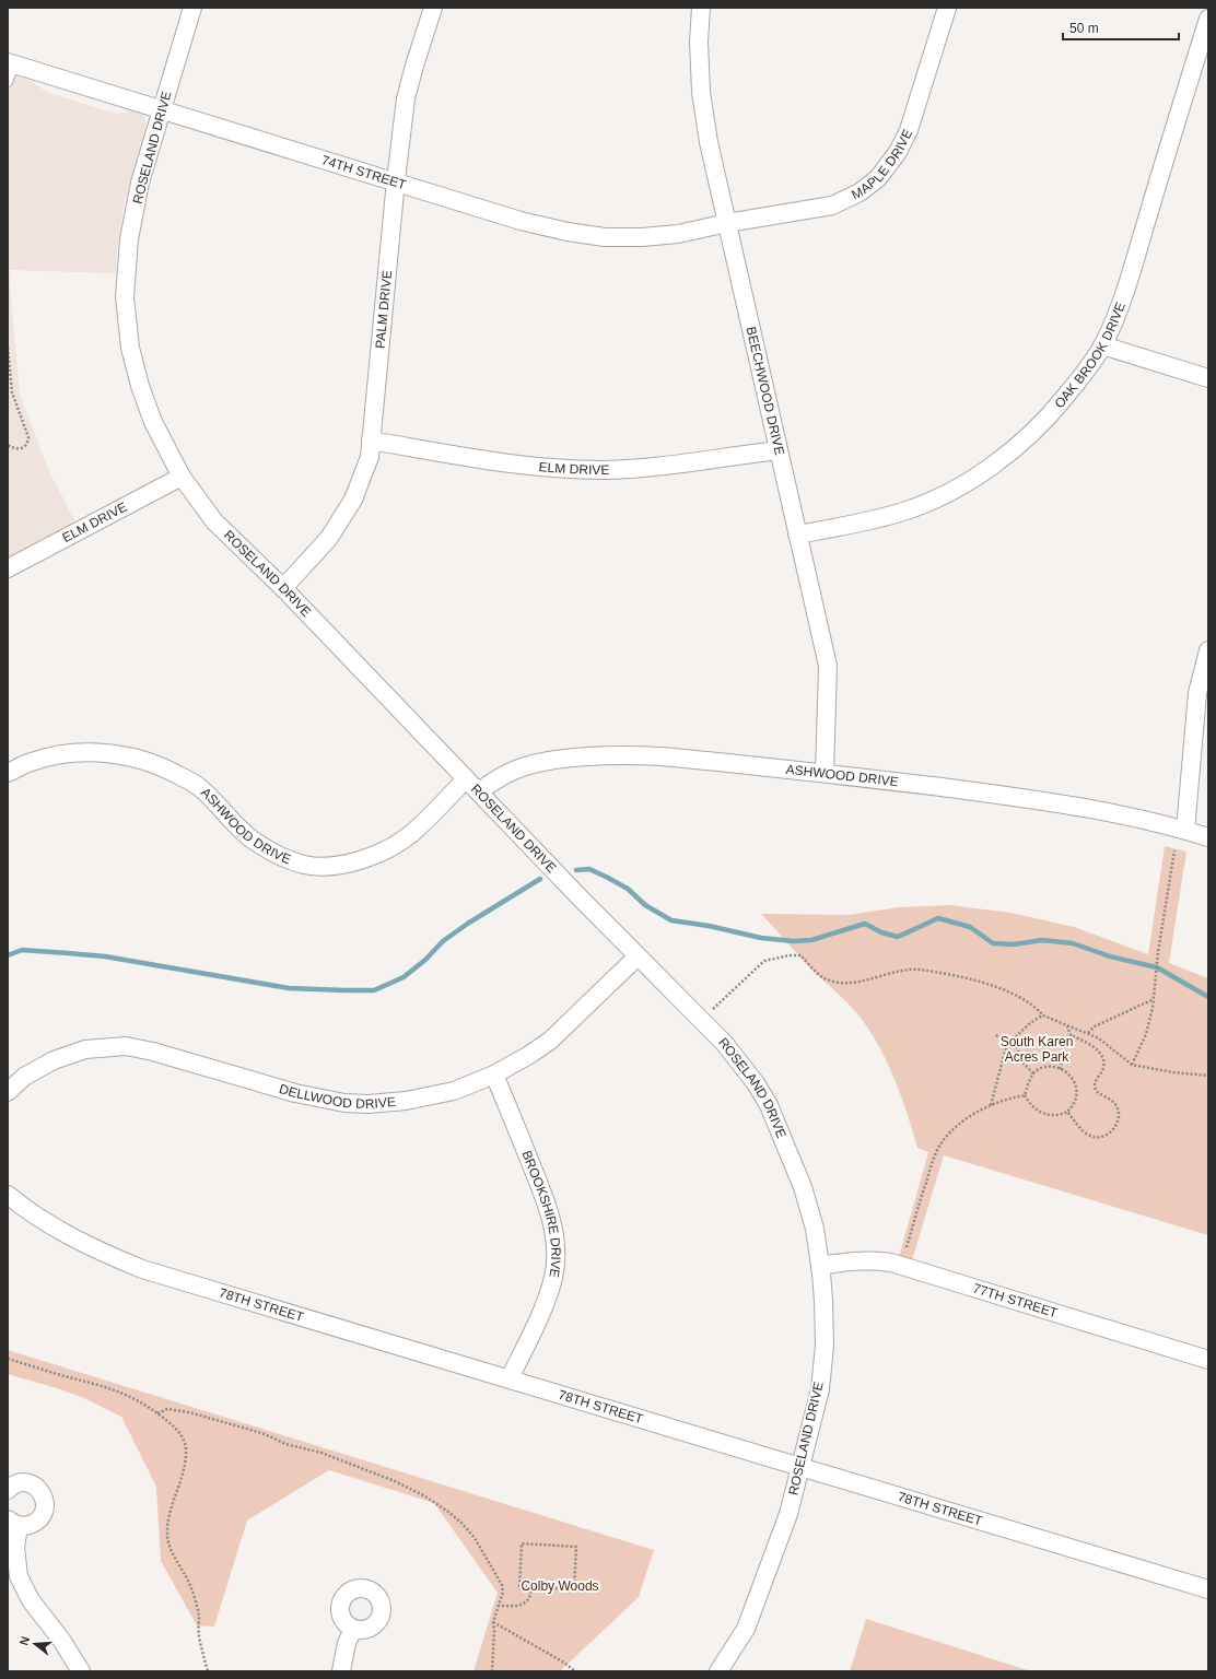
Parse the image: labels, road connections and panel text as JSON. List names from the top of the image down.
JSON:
{
  "streets": {
    "street": [
      "ROSELAND DRIVE",
      "MAPLE DRIVE",
      "74TH STREET",
      "PALM DRIVE",
      "OAK BROOK DRIVE",
      "BEECHWOOD DRIVE",
      "ELM DRIVE",
      "ASHWOOD DRIVE",
      "DELLWOOD DRIVE",
      "BROOKSHIRE DRIVE",
      "77TH STREET",
      "78TH STREET"
    ]
  },
  "crossings": [
    ["ROSELAND DRIVE", "74TH STREET"],
    ["ROSELAND DRIVE", "PALM DRIVE"],
    ["ROSELAND DRIVE", "ELM DRIVE"],
    ["ROSELAND DRIVE", "ASHWOOD DRIVE"],
    ["ROSELAND DRIVE", "DELLWOOD DRIVE"],
    ["ROSELAND DRIVE", "77TH STREET"],
    ["ROSELAND DRIVE", "78TH STREET"],
    ["MAPLE DRIVE", "74TH STREET"],
    ["MAPLE DRIVE", "BEECHWOOD DRIVE"],
    ["74TH STREET", "PALM DRIVE"],
    ["74TH STREET", "BEECHWOOD DRIVE"],
    ["PALM DRIVE", "ELM DRIVE"],
    ["OAK BROOK DRIVE", "BEECHWOOD DRIVE"],
    ["BEECHWOOD DRIVE", "ELM DRIVE"],
    ["BEECHWOOD DRIVE", "ASHWOOD DRIVE"],
    ["DELLWOOD DRIVE", "BROOKSHIRE DRIVE"],
    ["BROOKSHIRE DRIVE", "78TH STREET"]
  ],
  "parks": ["South Karen Acres Park", "Colby Woods"],
  "scale_bar": "50 m",
  "north": "left"
}
